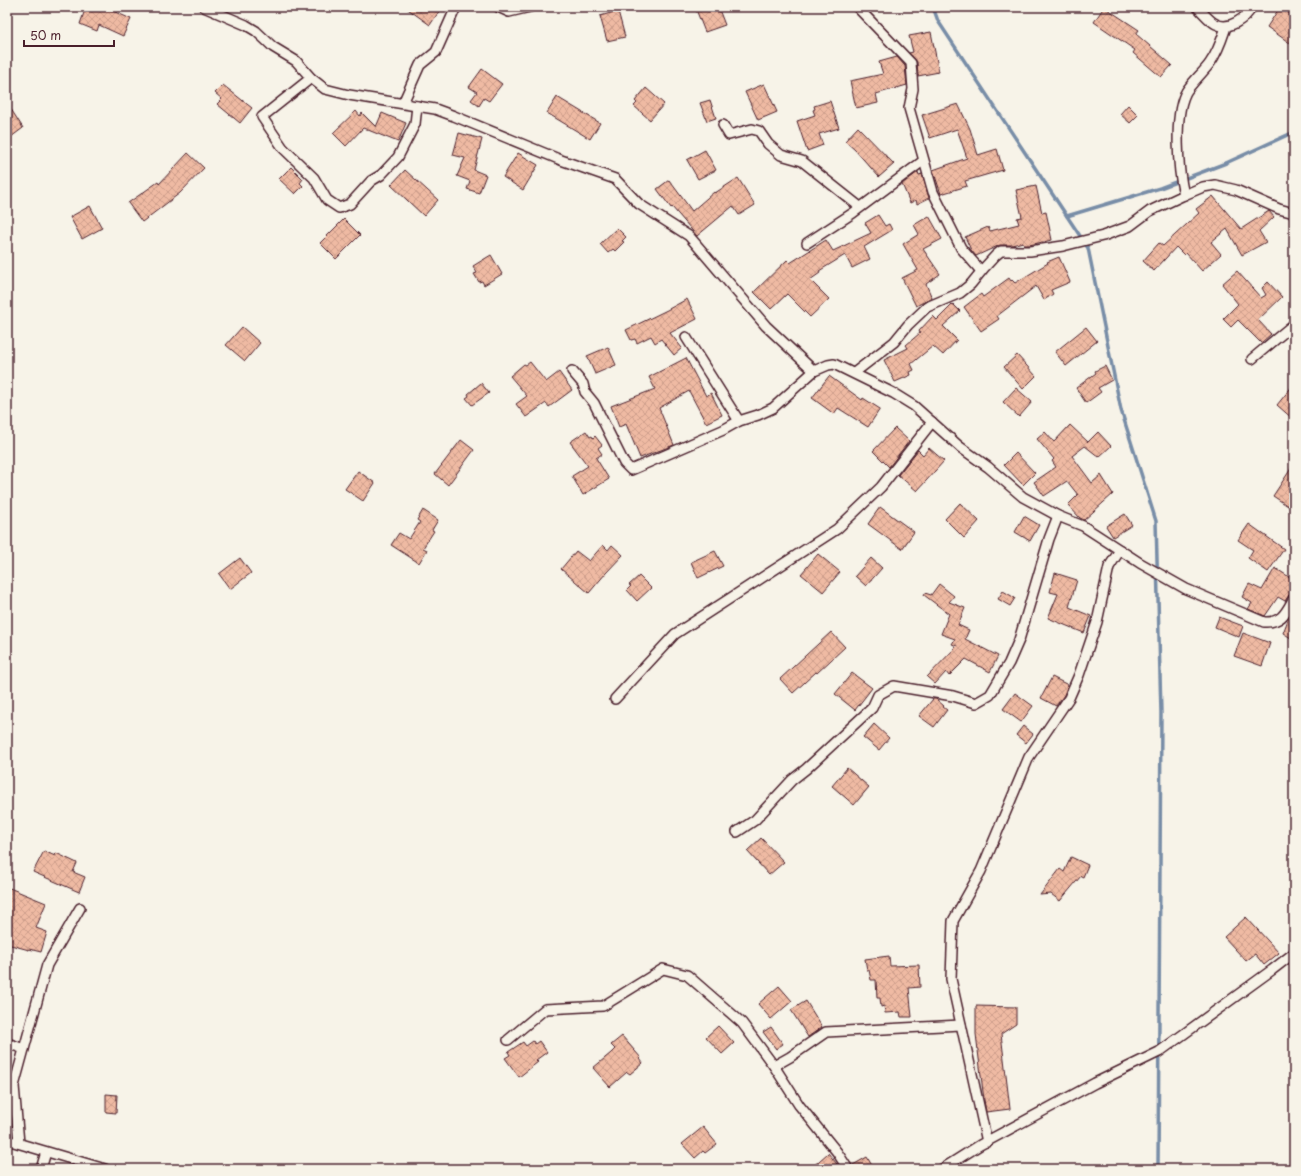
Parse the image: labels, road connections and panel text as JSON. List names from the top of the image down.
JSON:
{
  "scale_bar": "50 m"
}
